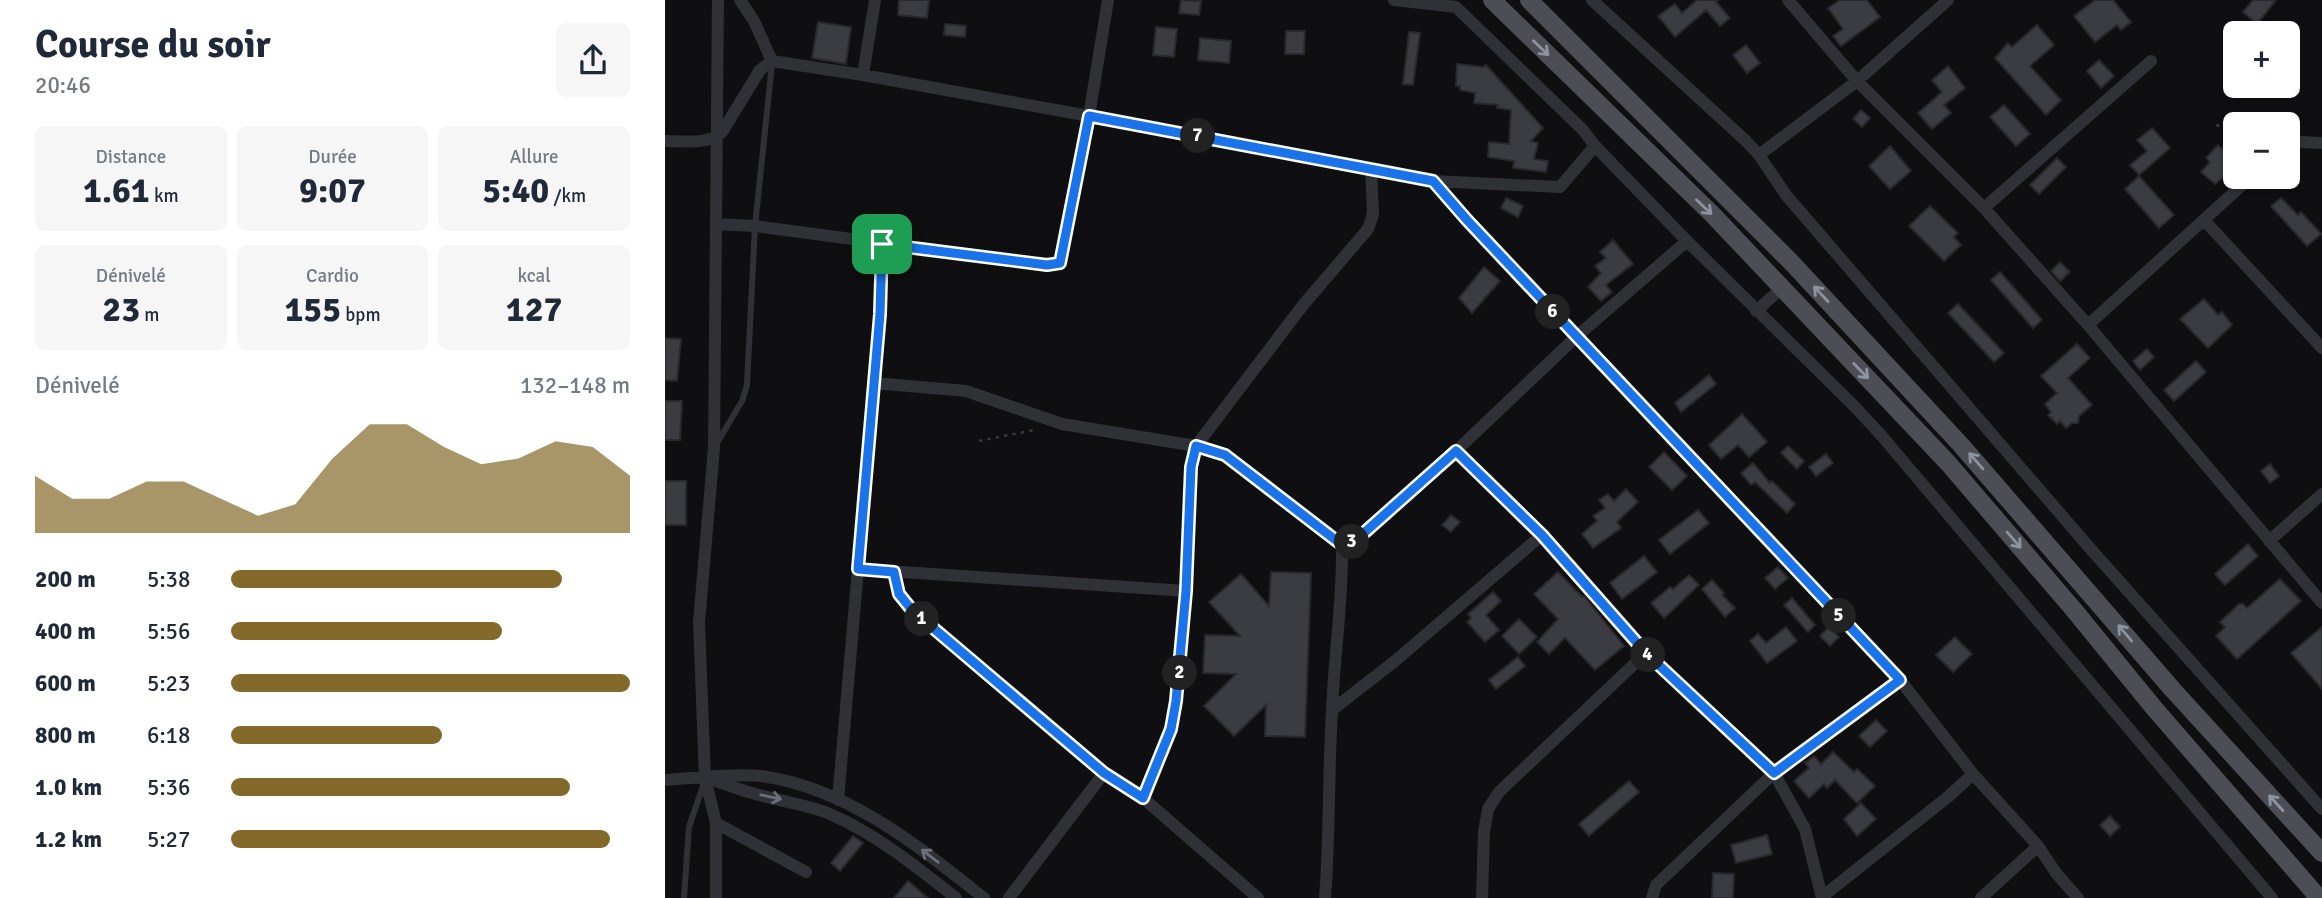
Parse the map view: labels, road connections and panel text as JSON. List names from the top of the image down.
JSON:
{
  "page": {
    "heading": ["Course du soir", "20:46"],
    "map_buttons": ["+", "−"],
    "pins": [
      "7",
      "6",
      "3",
      "5",
      "1",
      "4",
      "2"
    ],
    "stats": [
      ["Distance", "1.61 km"],
      ["Durée", "9:07"],
      ["Allure", "5:40 /km"],
      ["Dénivelé", "23 m"],
      ["Cardio", "155 bpm"],
      ["kcal", "127"]
    ],
    "chart": ["Dénivelé", "132–148 m"],
    "list": [
      {
        "name": "200 m",
        "note": "5:38"
      },
      {
        "name": "400 m",
        "note": "5:56"
      },
      {
        "name": "600 m",
        "note": "5:23"
      },
      {
        "name": "800 m",
        "note": "6:18"
      },
      {
        "name": "1.0 km",
        "note": "5:36"
      },
      {
        "name": "1.2 km",
        "note": "5:27"
      }
    ]
  }
}
